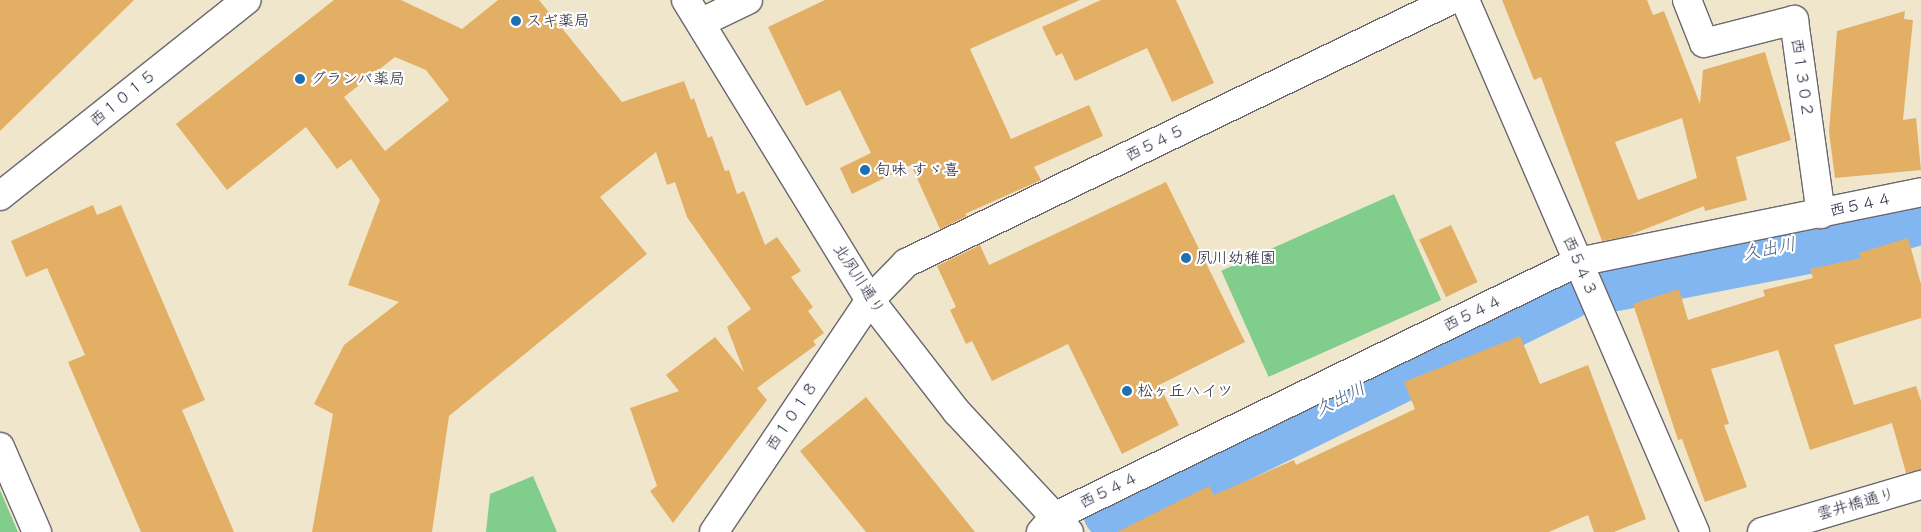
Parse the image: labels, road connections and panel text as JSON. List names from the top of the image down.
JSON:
{
  "streets": {
    "street": [
      "西１３０２",
      "西１０１５",
      "西５４５",
      "西５４４",
      "西５４３",
      "北夙川通り",
      "西１０１８",
      "雲井橋通り"
    ]
  },
  "crossings": [
    ["西１３０２", "西５４４"],
    ["西５４５", "北夙川通り"],
    ["西５４５", "西１０１８"],
    ["西５４４", "西５４３"],
    ["西５４４", "北夙川通り"],
    ["北夙川通り", "西１０１８"]
  ],
  "water": ["久出川"],
  "places": [
    "スギ薬局",
    "グランパ薬局",
    "旬味 すゞ喜",
    "夙川幼稚園",
    "松ヶ丘ハイツ"
  ]
}
